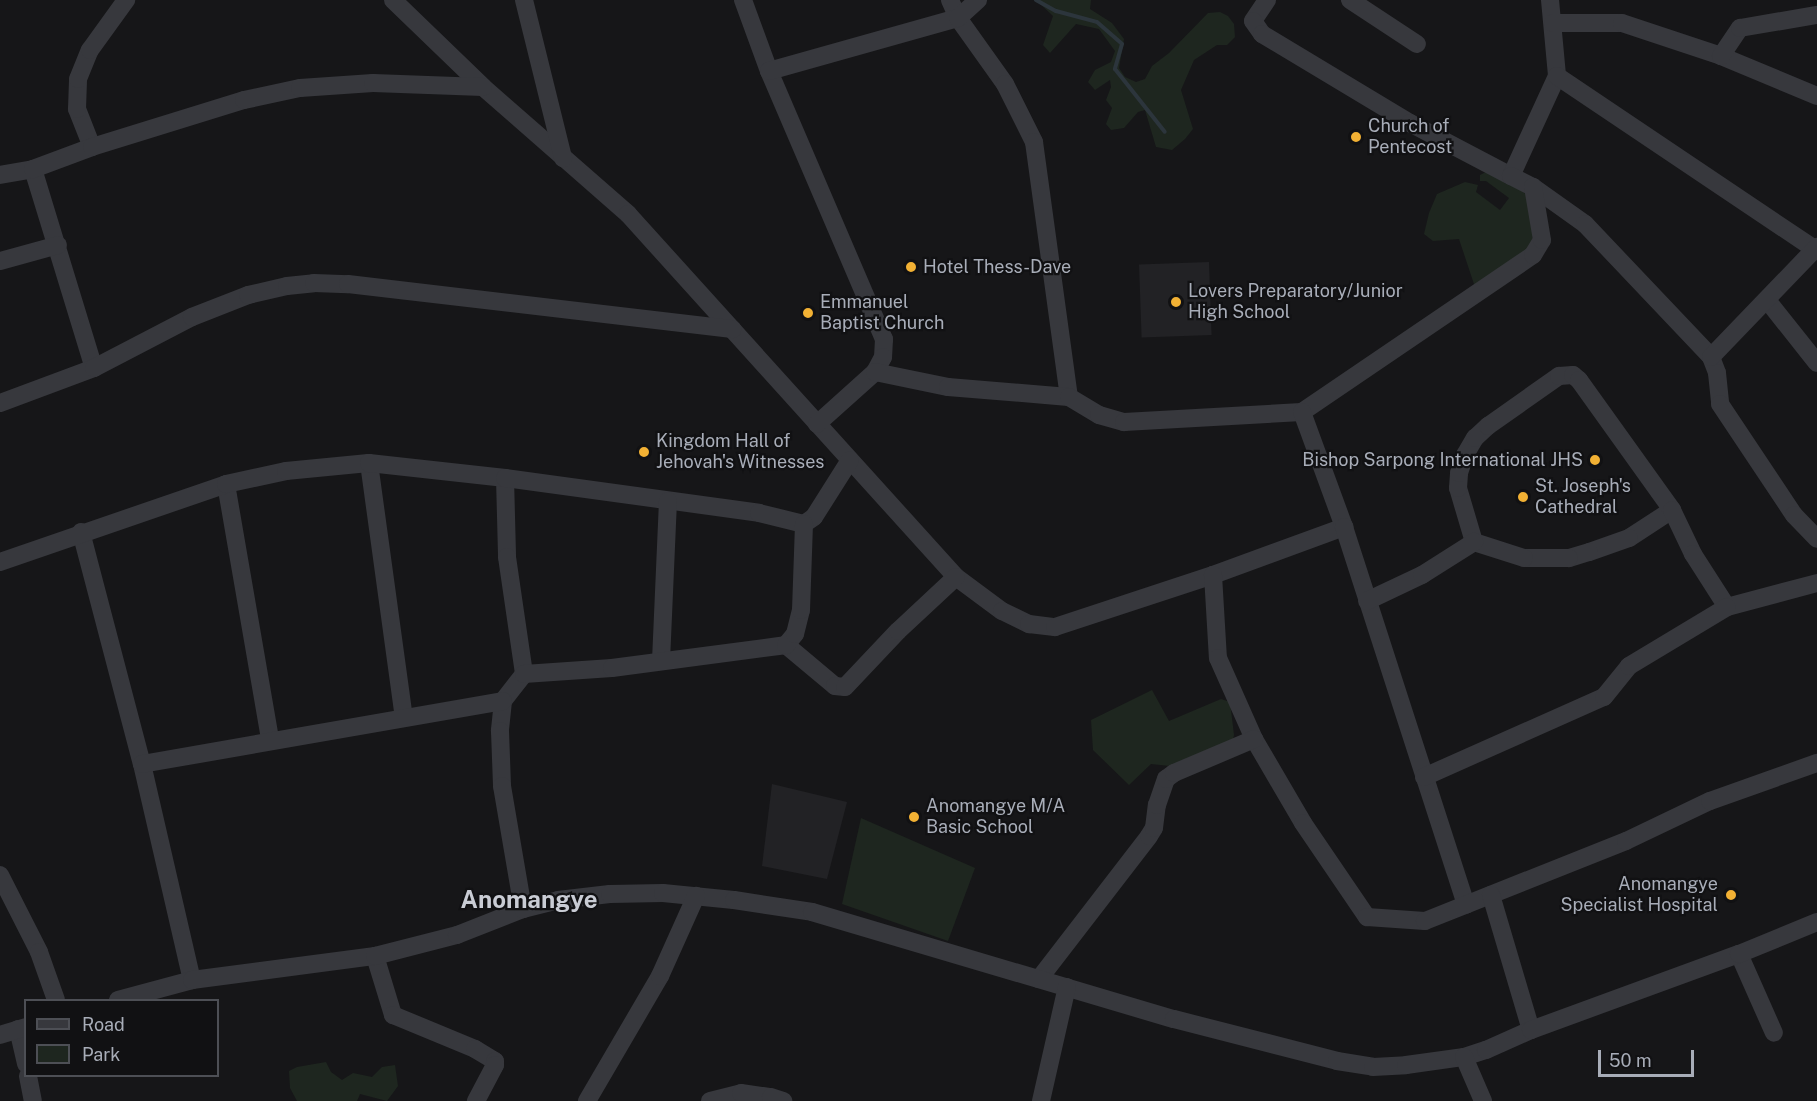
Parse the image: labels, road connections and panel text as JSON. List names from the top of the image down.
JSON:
{
  "districts": ["Anomangye"],
  "places": [
    "Church of Pentecost",
    "Hotel Thess-Dave",
    "Lovers Preparatory/Junior High School",
    "Emmanuel Baptist Church",
    "Kingdom Hall of Jehovah's Witnesses",
    "Bishop Sarpong International JHS",
    "St. Joseph's Cathedral",
    "Anomangye M/A Basic School",
    "Anomangye Specialist Hospital"
  ],
  "legend": ["Road", "Park"],
  "scale_bar": "50 m"
}
